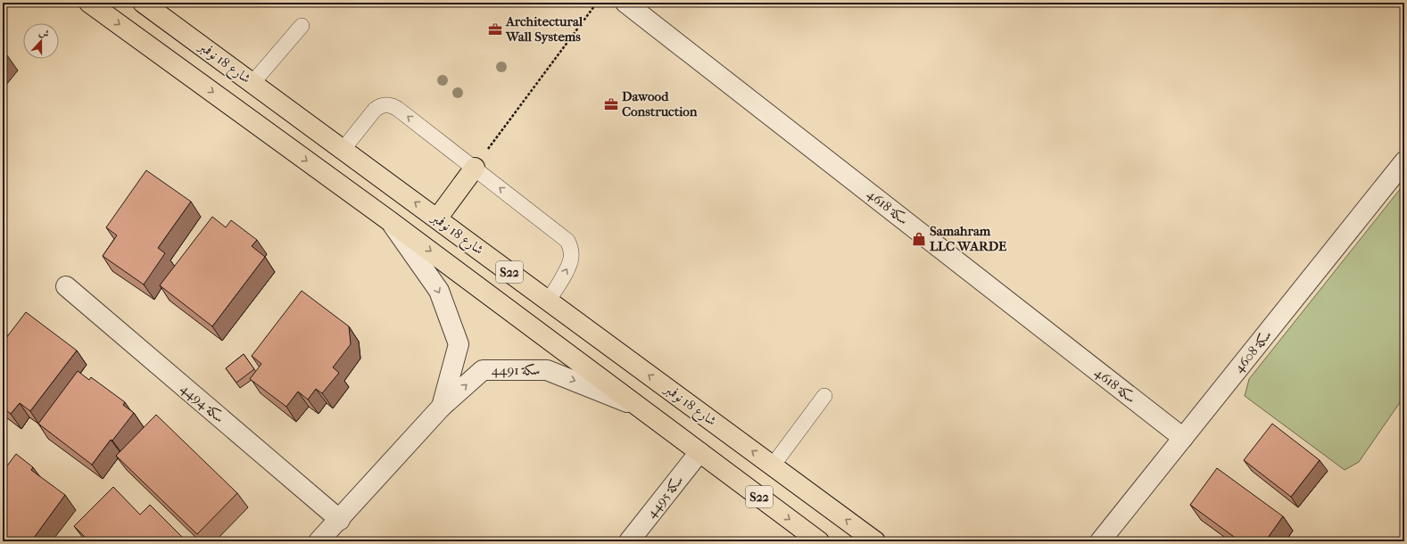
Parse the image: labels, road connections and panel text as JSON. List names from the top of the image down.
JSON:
{
  "streets": {
    "main road": ["شارع 18 نوفمبر", "S22"],
    "street": [
      "سكة 4618",
      "سكة 4608",
      "سكة 4491",
      "سكة 4494",
      "سكة 4495"
    ]
  },
  "crossings": [
    ["سكة 4618", "سكة 4608"],
    ["S22", "سكة 4491"],
    ["S22", "سكة 4495"],
    ["سكة 4491", "سكة 4494"]
  ],
  "places": {
    "office": ["Architectural Wall Systems", "Dawood Construction"],
    "shop": ["Samahram LLC WARDE"]
  },
  "north": "top"
}
